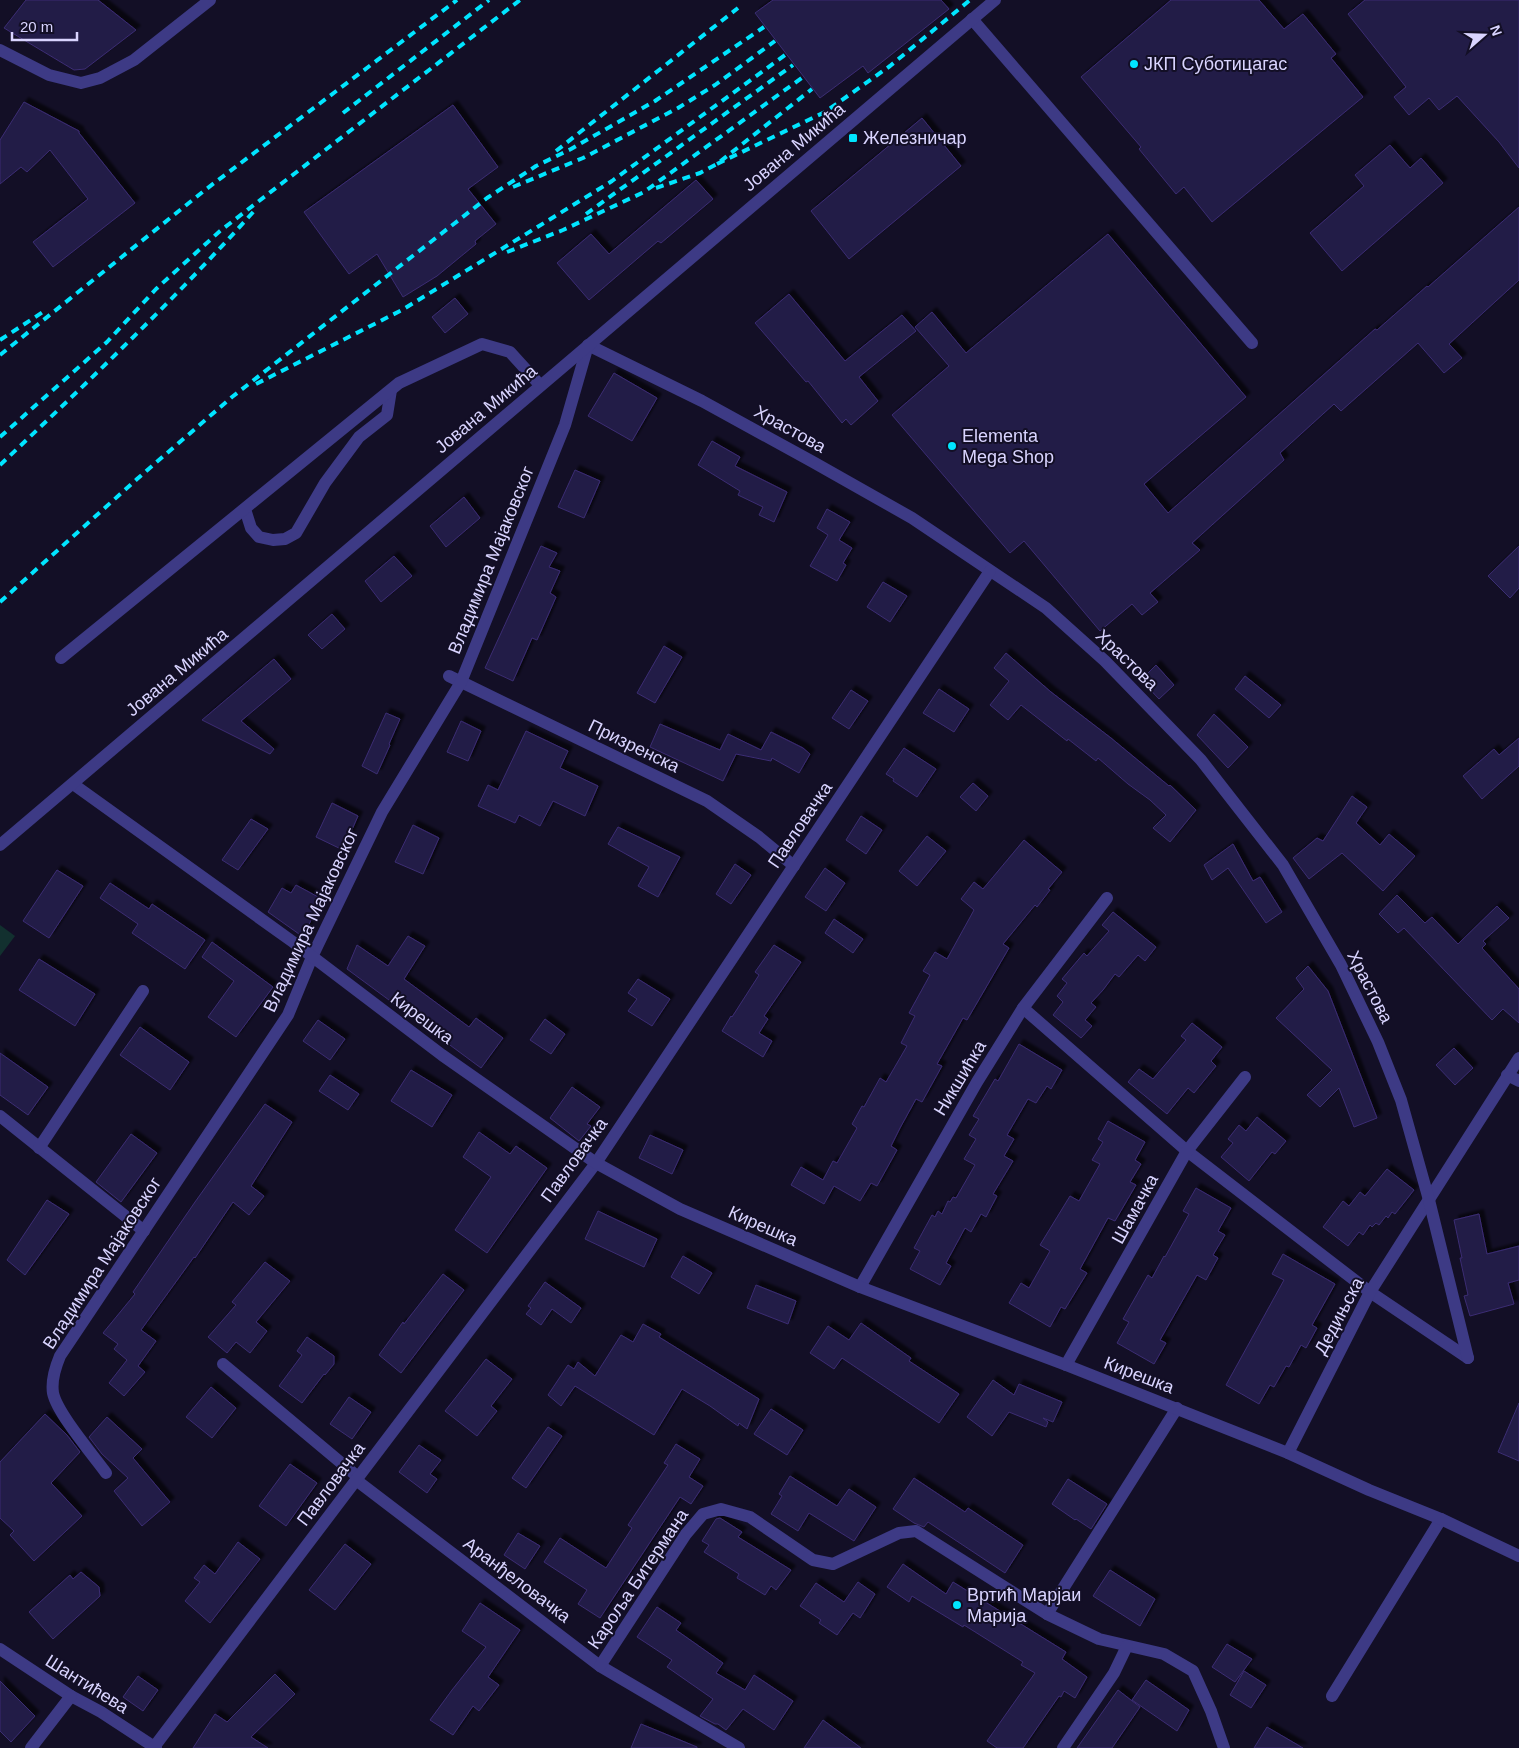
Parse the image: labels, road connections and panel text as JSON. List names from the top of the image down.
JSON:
{
  "streets": {
    "street": [
      "Јована Микића",
      "Храстова",
      "Владимира Мајаковског",
      "Призренска",
      "Павловачка",
      "Кирешка",
      "Никшићка",
      "Шамачка",
      "Дедињска",
      "Кароља Битермана",
      "Аранђеловачка",
      "Шантићева"
    ]
  },
  "crossings": [
    ["Јована Микића", "Храстова"],
    ["Јована Микића", "Владимира Мајаковског"],
    ["Јована Микића", "Кирешка"],
    ["Храстова", "Владимира Мајаковског"],
    ["Храстова", "Павловачка"],
    ["Храстова", "Дедињска"],
    ["Владимира Мајаковског", "Призренска"],
    ["Владимира Мајаковског", "Кирешка"],
    ["Призренска", "Павловачка"],
    ["Павловачка", "Кирешка"],
    ["Павловачка", "Аранђеловачка"],
    ["Павловачка", "Шантићева"],
    ["Кирешка", "Никшићка"],
    ["Кирешка", "Шамачка"],
    ["Кирешка", "Дедињска"],
    ["Кароља Битермана", "Аранђеловачка"]
  ],
  "places": {
    "other": ["ЈКП Суботицагас", "Elementa Mega Shop", "Вртић Марјаи Марија"],
    "transit": ["Железничар"]
  },
  "scale_bar": "20 m",
  "north": "right"
}
